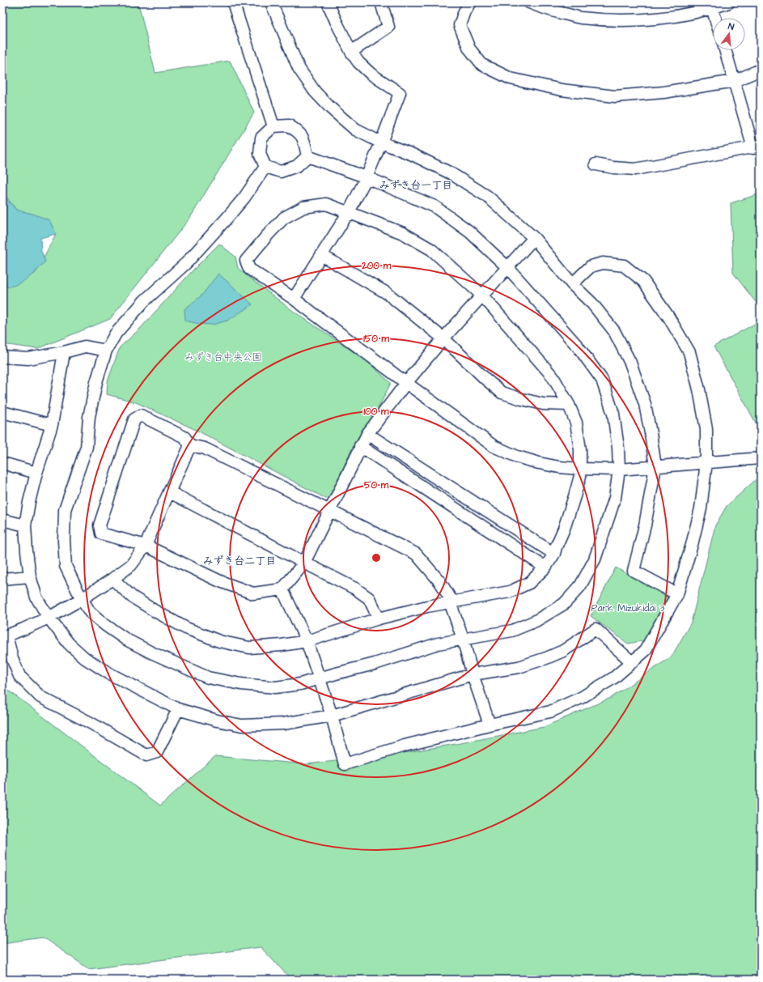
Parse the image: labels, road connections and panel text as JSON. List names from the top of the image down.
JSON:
{
  "districts": ["みずき台一丁目", "みずき台二丁目"],
  "parks": ["みずき台中央公園", "Park Mizukidai 3"],
  "north": "top",
  "rings": [
    "200 m",
    "150 m",
    "100 m",
    "50 m"
  ]
}
